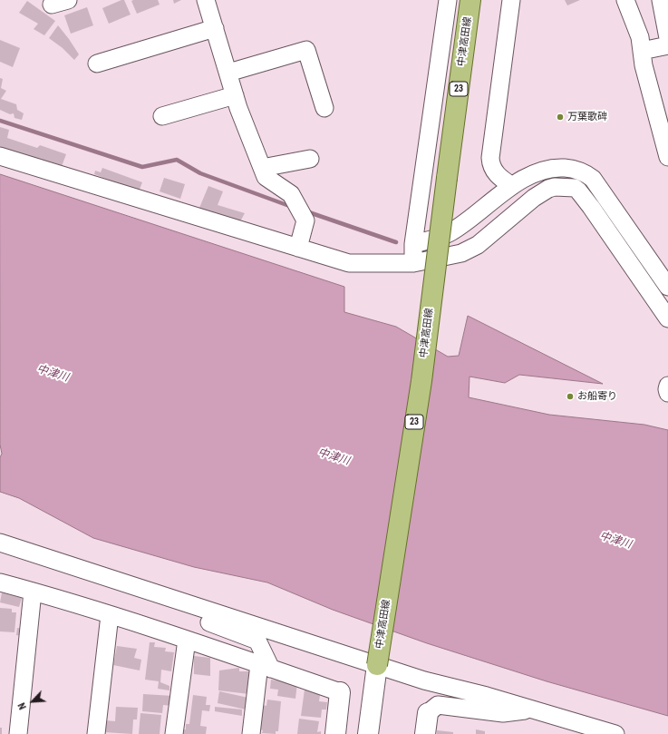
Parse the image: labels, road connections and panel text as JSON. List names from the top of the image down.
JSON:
{
  "streets": {
    "main road": ["中津高田線", "23"]
  },
  "water": ["中津川"],
  "places": ["万葉歌碑", "お船寄り"],
  "north": "bottom left"
}
